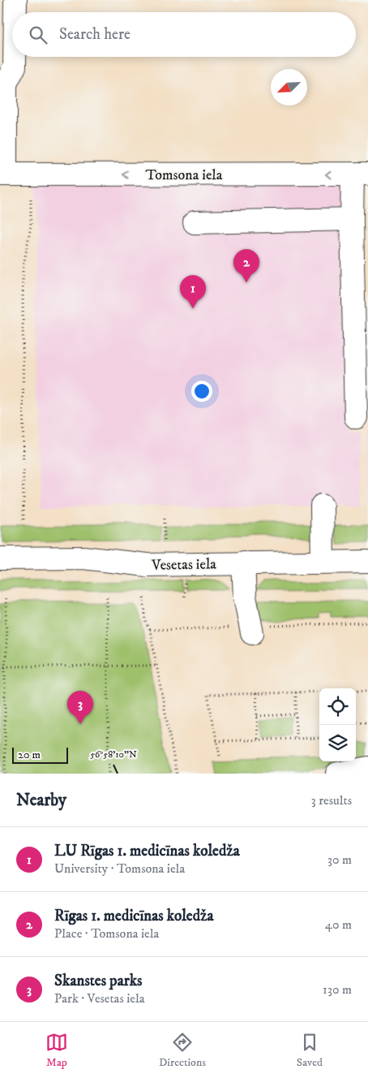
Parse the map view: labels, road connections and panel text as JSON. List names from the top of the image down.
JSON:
{
  "streets": {
    "street": ["Tomsona iela", "Vesetas iela"]
  },
  "scale_bar": "20 m",
  "north": "bottom left",
  "page": {
    "search": "Search here",
    "pins": ["2", "1", "3"],
    "scale": "20 m",
    "heading": ["Nearby", "3 results"],
    "list": [
      {
        "mark": "1",
        "name": "LU Rīgas 1. medicīnas koledža",
        "note": "University · Tomsona iela",
        "value": "30 m"
      },
      {
        "mark": "2",
        "name": "Rīgas 1. medicīnas koledža",
        "note": "Place · Tomsona iela",
        "value": "40 m"
      },
      {
        "mark": "3",
        "name": "Skanstes parks",
        "note": "Park · Vesetas iela",
        "value": "130 m"
      }
    ],
    "nav": ["Map", "Directions", "Saved"]
  },
  "coordinates": ["56°58'10\"N"]
}
